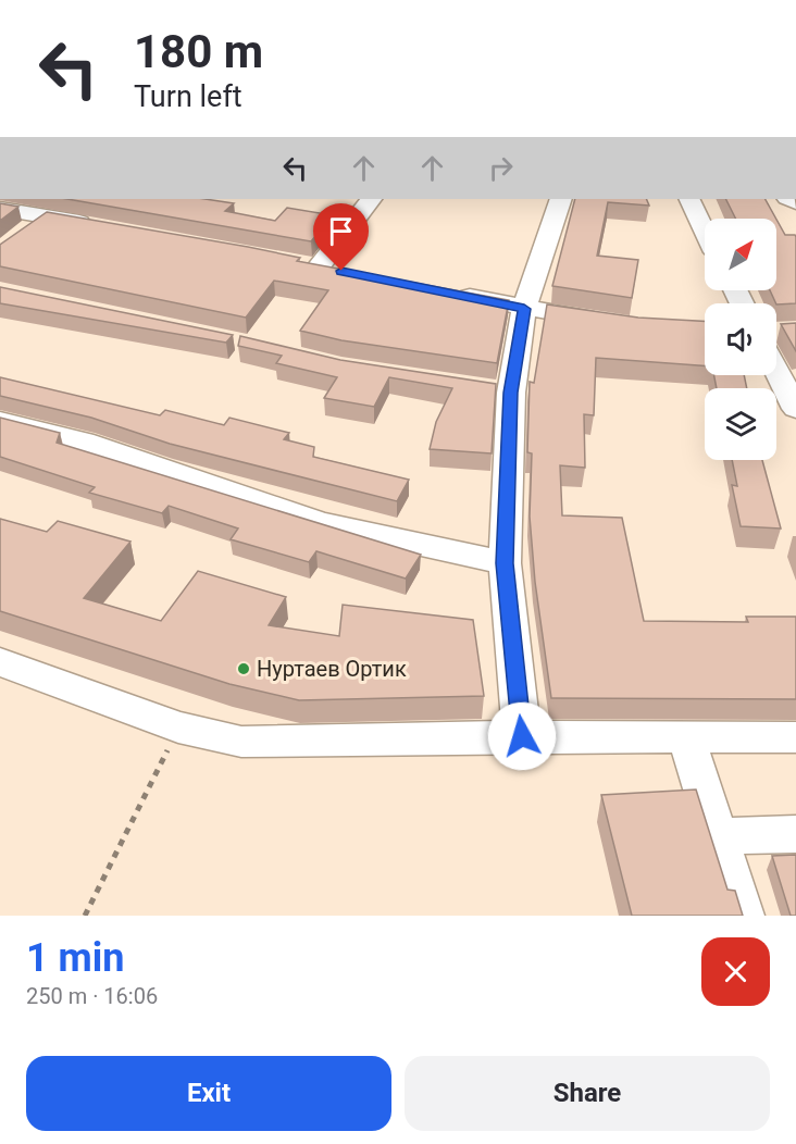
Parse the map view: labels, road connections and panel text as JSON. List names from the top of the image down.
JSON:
{
  "places": ["Нуртаев Ортик"],
  "north": "top right",
  "page": {
    "turn": ["180 m", "Turn left"],
    "heading": ["1 min", "250 m · 16:06"],
    "buttons": ["Exit", "Share"]
  }
}
